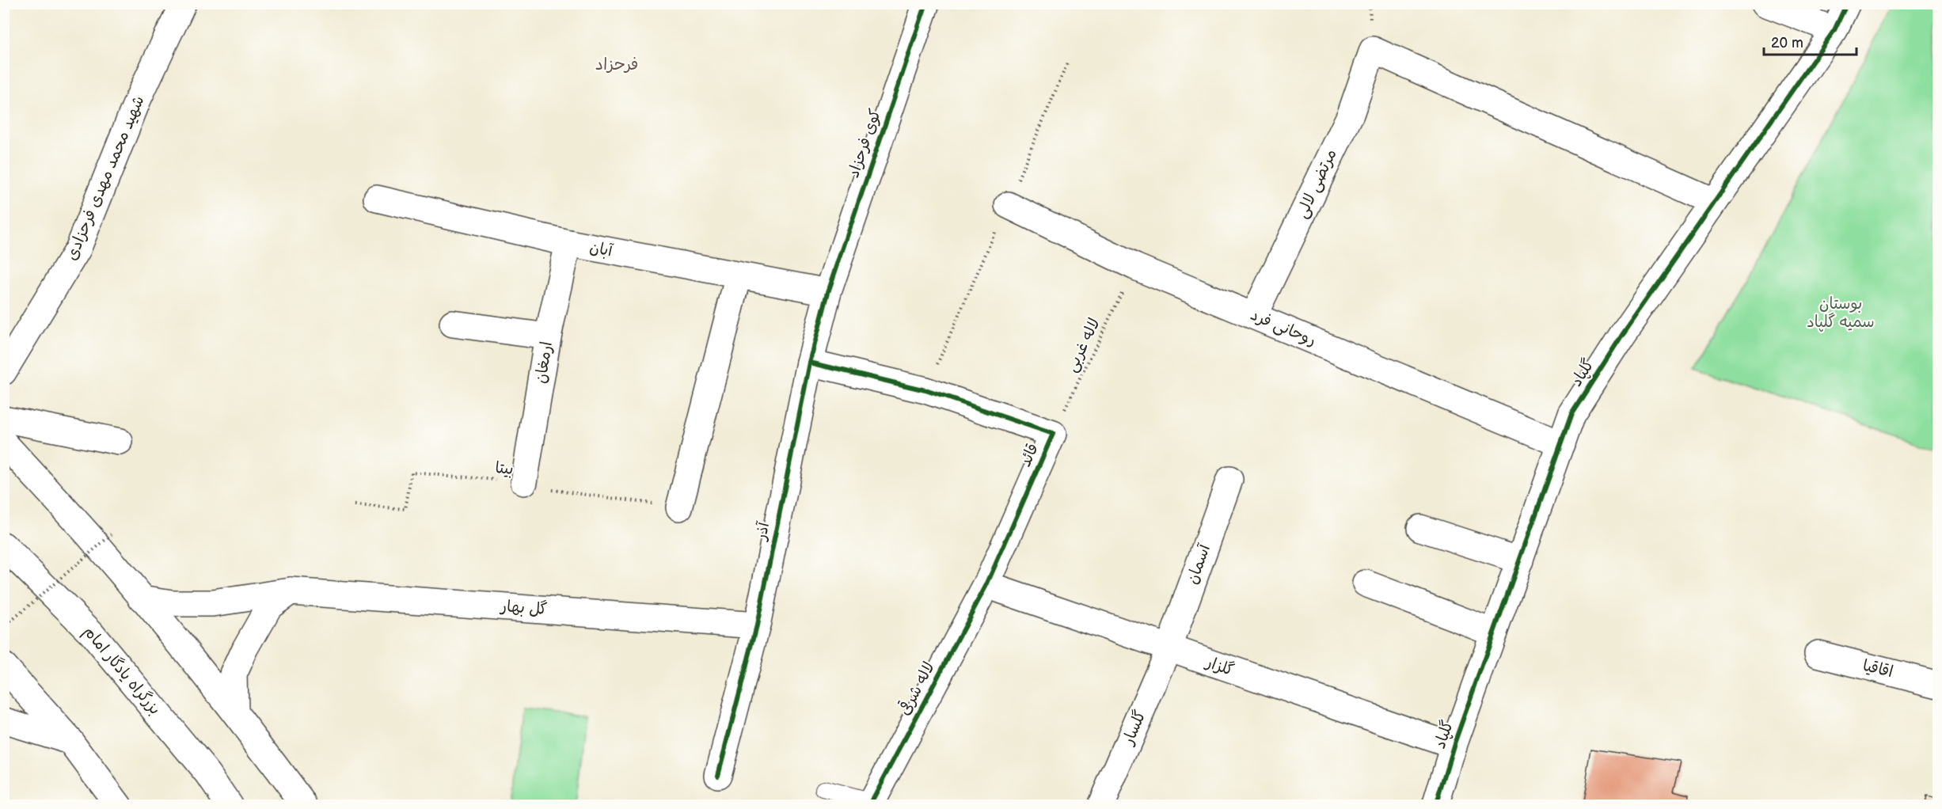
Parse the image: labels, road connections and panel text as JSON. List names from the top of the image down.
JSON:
{
  "streets": {
    "main road": [
      "کوی فرحزاد",
      "شهید محمد مهدی فرحزادی",
      "مرتضی لالی",
      "آبان",
      "روحانی فرد",
      "ارمغان",
      "گلپاد",
      "قائد",
      "آذر",
      "آسمان",
      "گل بهار",
      "گلزار",
      "اقاقیا",
      "بزرگراه یادگار امام",
      "لاله شرقی",
      "گلسار"
    ],
    "path": ["لاله غربی", "بیتا"]
  },
  "crossings": [
    ["کوی فرحزاد", "آبان"],
    ["کوی فرحزاد", "آذر"],
    ["مرتضی لالی", "روحانی فرد"],
    ["مرتضی لالی", "گلپاد"],
    ["آبان", "ارمغان"],
    ["آبان", "آذر"],
    ["روحانی فرد", "لاله غربی"],
    ["روحانی فرد", "گلپاد"],
    ["لاله غربی", "قائد"],
    ["ارمغان", "بیتا"],
    ["گلپاد", "گلزار"],
    ["قائد", "آذر"],
    ["قائد", "گلزار"],
    ["قائد", "لاله شرقی"],
    ["آذر", "گل بهار"],
    ["آسمان", "گلزار"],
    ["آسمان", "گلسار"],
    ["گلزار", "لاله شرقی"],
    ["گلزار", "گلسار"]
  ],
  "districts": ["فرحزاد"],
  "parks": ["بوستان سمیه گلپاد"],
  "scale_bar": "20 m"
}
